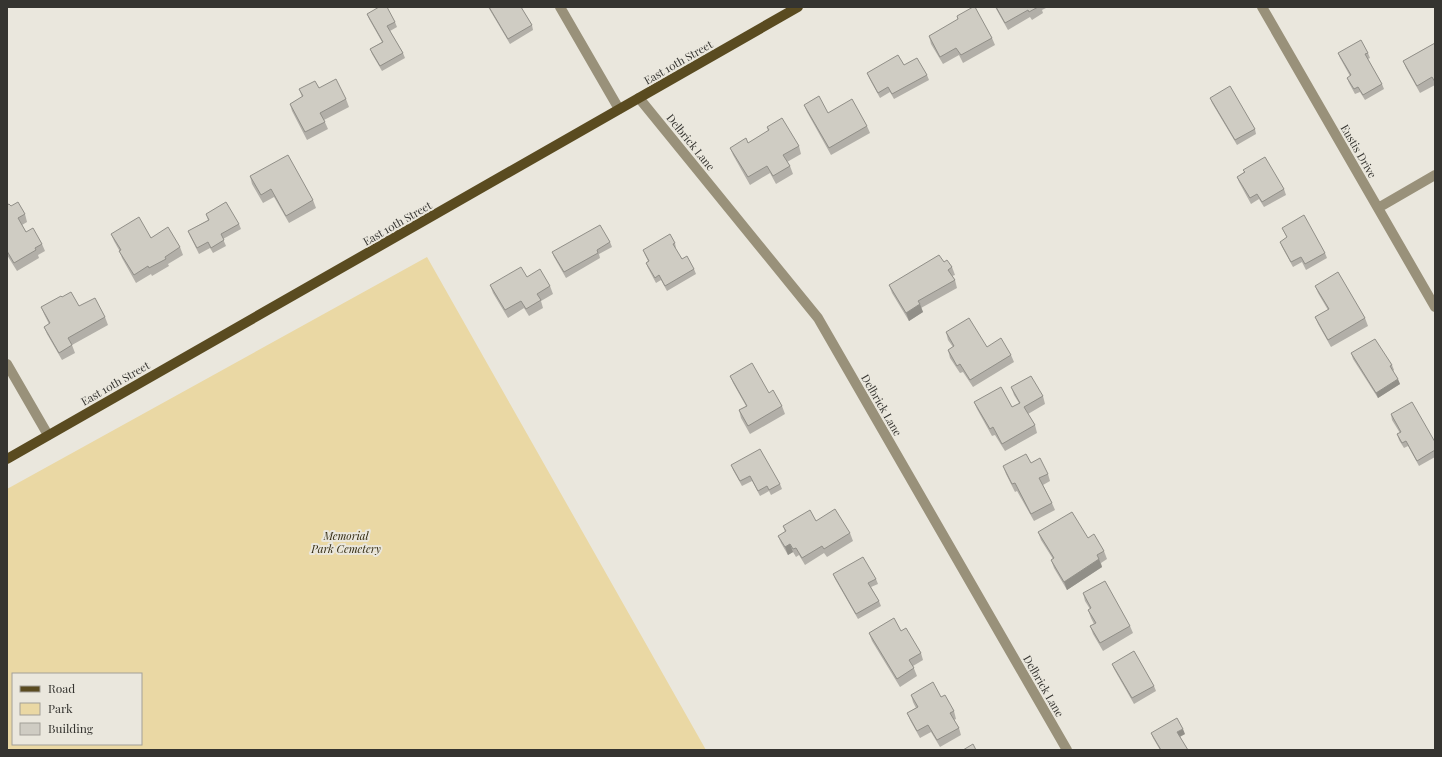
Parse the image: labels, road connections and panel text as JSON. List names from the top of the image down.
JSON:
{
  "streets": {
    "main road": ["East 10th Street"],
    "street": ["Delbrick Lane", "Eustis Drive"]
  },
  "crossings": [
    ["East 10th Street", "Delbrick Lane"]
  ],
  "parks": ["Memorial Park Cemetery"],
  "legend": ["Road", "Park", "Building"]
}
